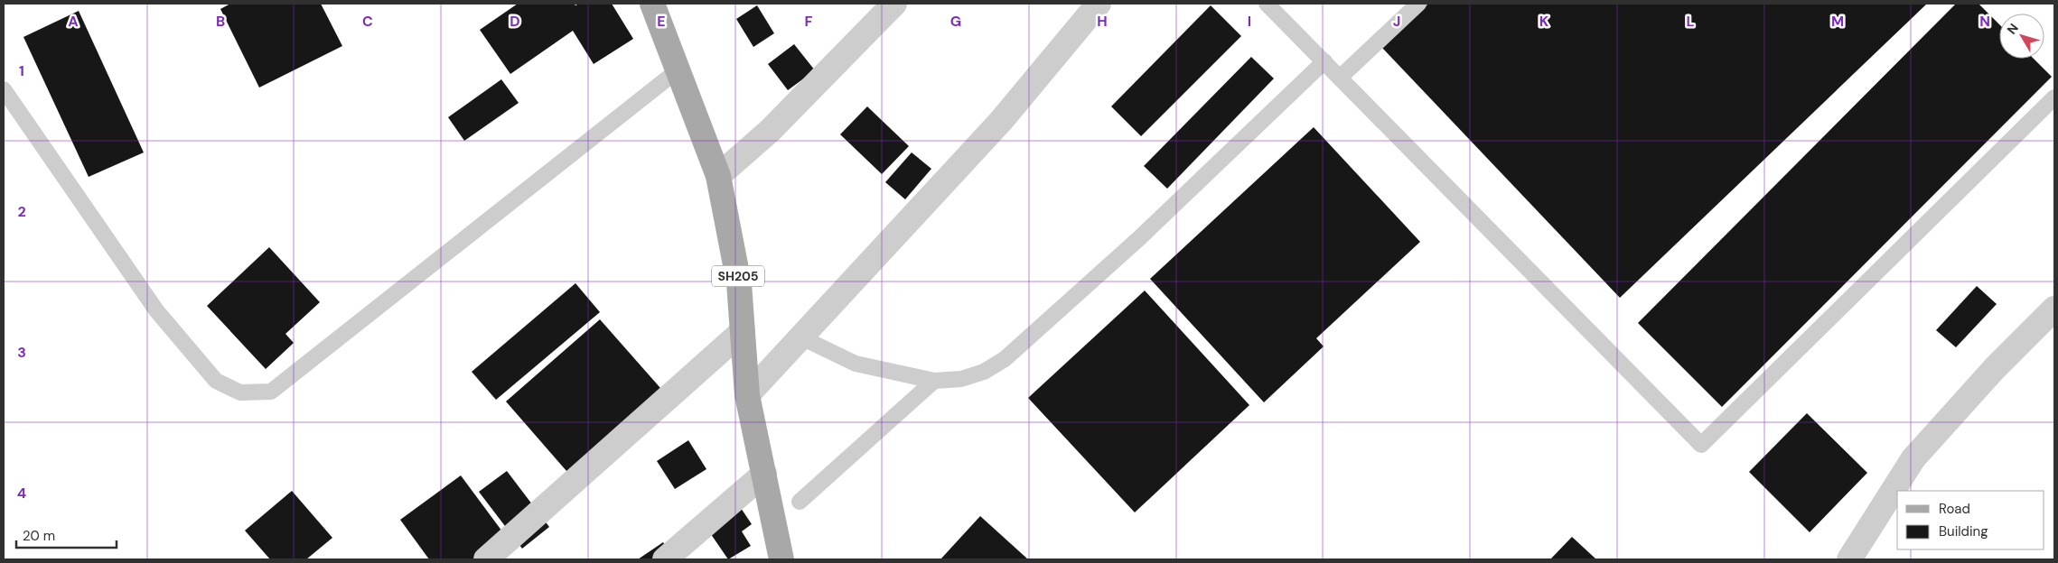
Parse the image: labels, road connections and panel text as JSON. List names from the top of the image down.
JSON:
{
  "streets": {
    "main road": ["SH205"]
  },
  "legend": ["Road", "Building"],
  "scale_bar": "20 m",
  "north": "top left",
  "grid": {
    "columns": [
      "A",
      "B",
      "C",
      "D",
      "E",
      "F",
      "G",
      "H",
      "I",
      "J",
      "K",
      "L",
      "M",
      "N"
    ],
    "rows": [
      "1",
      "2",
      "3",
      "4"
    ]
  }
}
